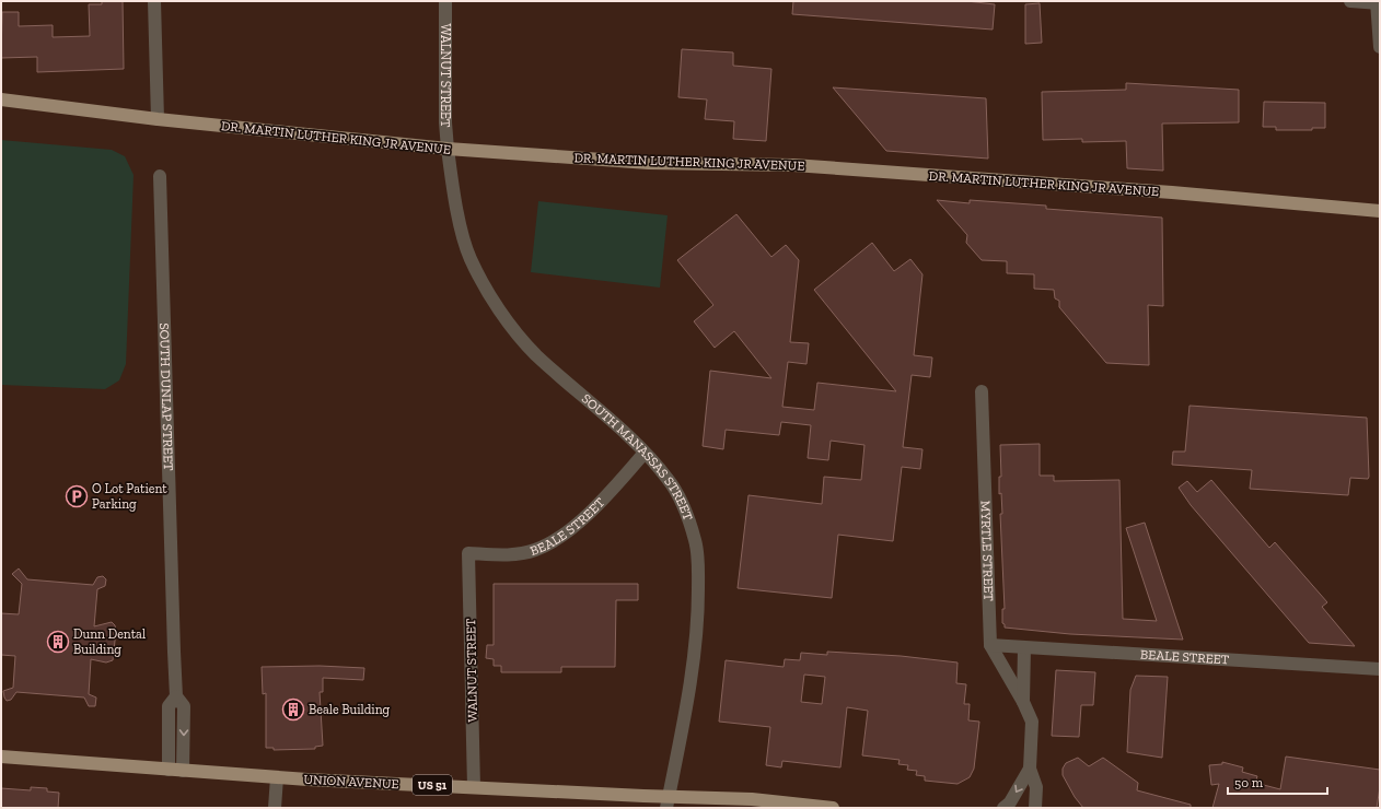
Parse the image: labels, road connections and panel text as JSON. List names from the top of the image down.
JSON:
{
  "streets": {
    "main road": ["DR. MARTIN LUTHER KING JR AVENUE", "UNION AVENUE", "US 51"],
    "street": [
      "WALNUT STREET",
      "SOUTH DUNLAP STREET",
      "SOUTH MANASSAS STREET",
      "BEALE STREET",
      "MYRTLE STREET"
    ]
  },
  "crossings": [
    ["WALNUT STREET", "DR. MARTIN LUTHER KING JR AVENUE"],
    ["WALNUT STREET", "SOUTH MANASSAS STREET"],
    ["WALNUT STREET", "BEALE STREET"],
    ["WALNUT STREET", "UNION AVENUE"],
    ["DR. MARTIN LUTHER KING JR AVENUE", "SOUTH MANASSAS STREET"],
    ["SOUTH DUNLAP STREET", "UNION AVENUE"],
    ["SOUTH MANASSAS STREET", "BEALE STREET"],
    ["SOUTH MANASSAS STREET", "UNION AVENUE"],
    ["BEALE STREET", "MYRTLE STREET"]
  ],
  "places": {
    "parking": ["O Lot Patient Parking"],
    "building": ["Dunn Dental Building", "Beale Building"]
  },
  "scale_bar": "50 m"
}
